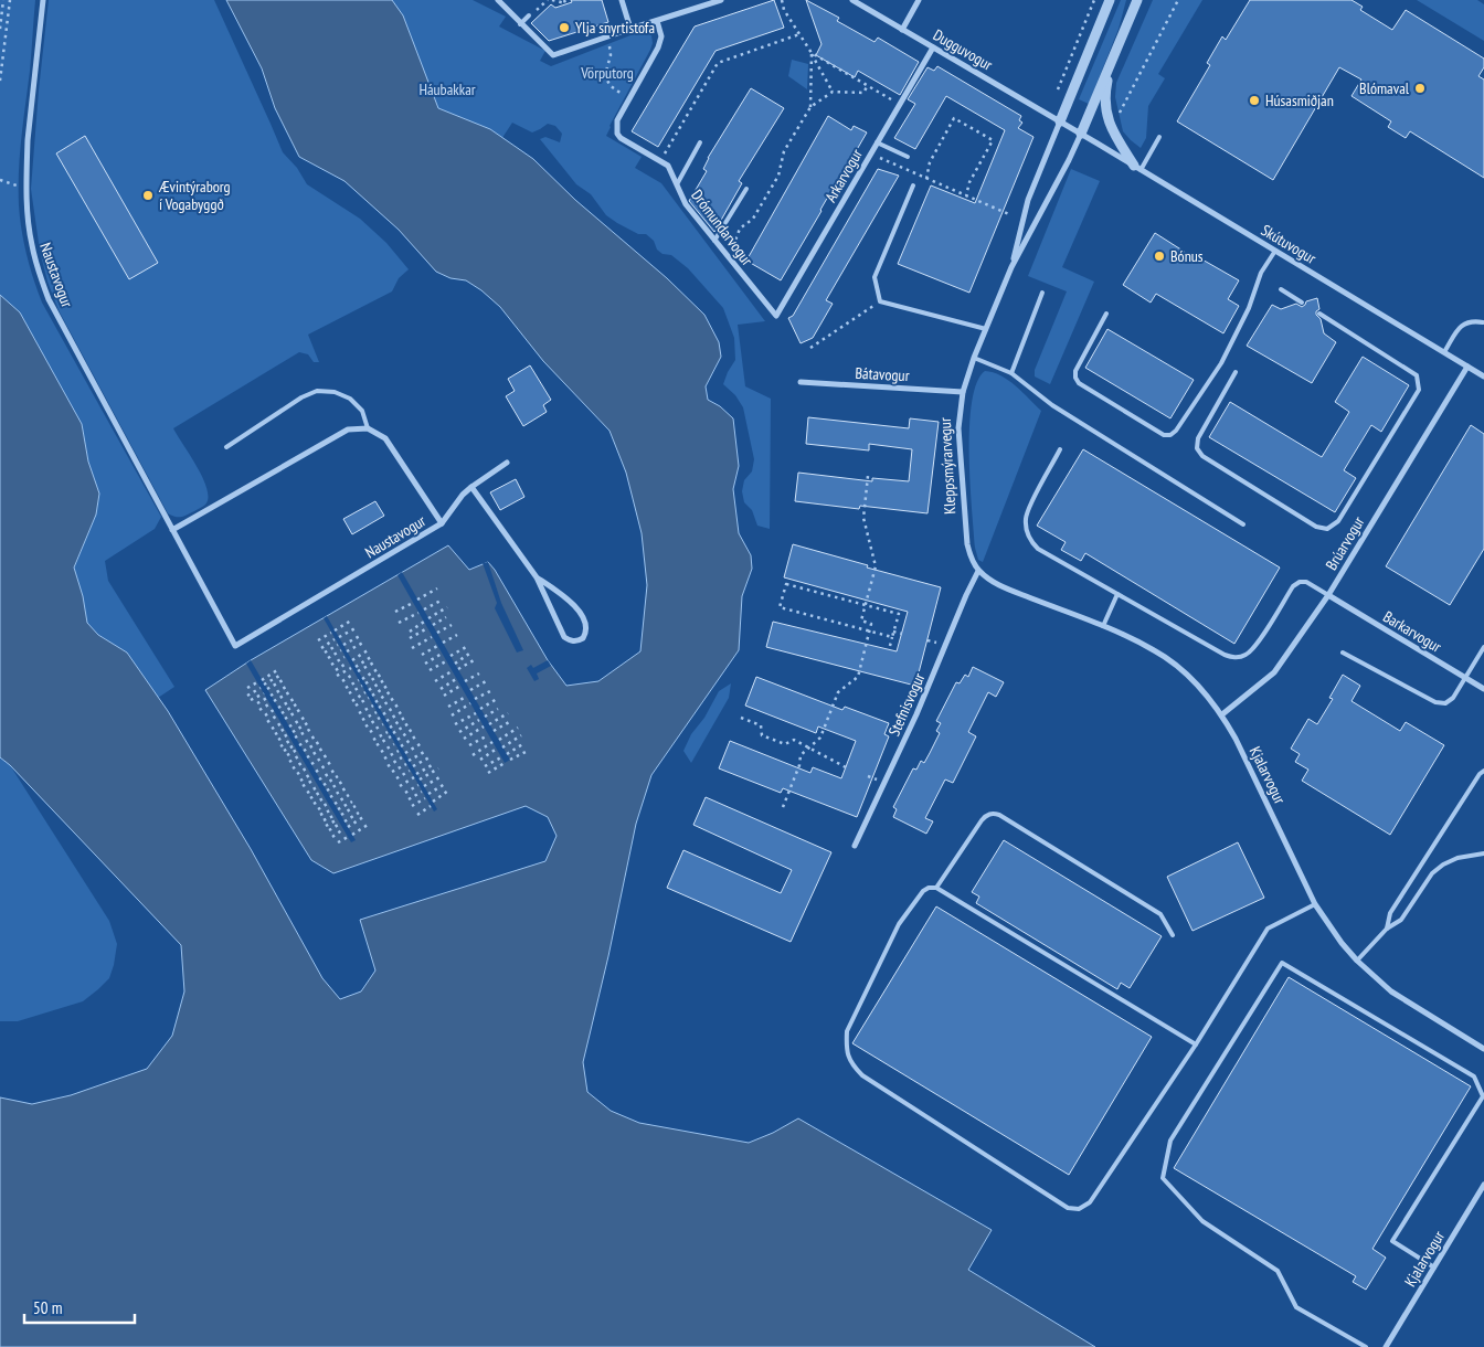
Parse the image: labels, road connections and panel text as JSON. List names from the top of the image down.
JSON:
{
  "streets": {
    "street": [
      "Dugguvogur",
      "Arkarvogur",
      "Drómundarvogur",
      "Skútuvogur",
      "Naustavogur",
      "Bátavogur",
      "Kleppsmýrarvegur",
      "Brúarvogur",
      "Barkarvogur",
      "Stefnisvogur",
      "Kjalarvogur"
    ]
  },
  "crossings": [
    ["Dugguvogur", "Arkarvogur"],
    ["Dugguvogur", "Skútuvogur"],
    ["Dugguvogur", "Kleppsmýrarvegur"],
    ["Arkarvogur", "Drómundarvogur"],
    ["Skútuvogur", "Kleppsmýrarvegur"],
    ["Skútuvogur", "Brúarvogur"],
    ["Bátavogur", "Kleppsmýrarvegur"],
    ["Kleppsmýrarvegur", "Stefnisvogur"],
    ["Kleppsmýrarvegur", "Kjalarvogur"],
    ["Brúarvogur", "Barkarvogur"],
    ["Brúarvogur", "Kjalarvogur"],
    ["Stefnisvogur", "Kjalarvogur"]
  ],
  "parks": ["Vörputorg", "Háubakkar"],
  "places": [
    "Ylja snyrtistofa",
    "Blómaval",
    "Húsasmiðjan",
    "Ævintýraborg í Vogabyggð",
    "Bónus"
  ],
  "scale_bar": "50 m"
}
